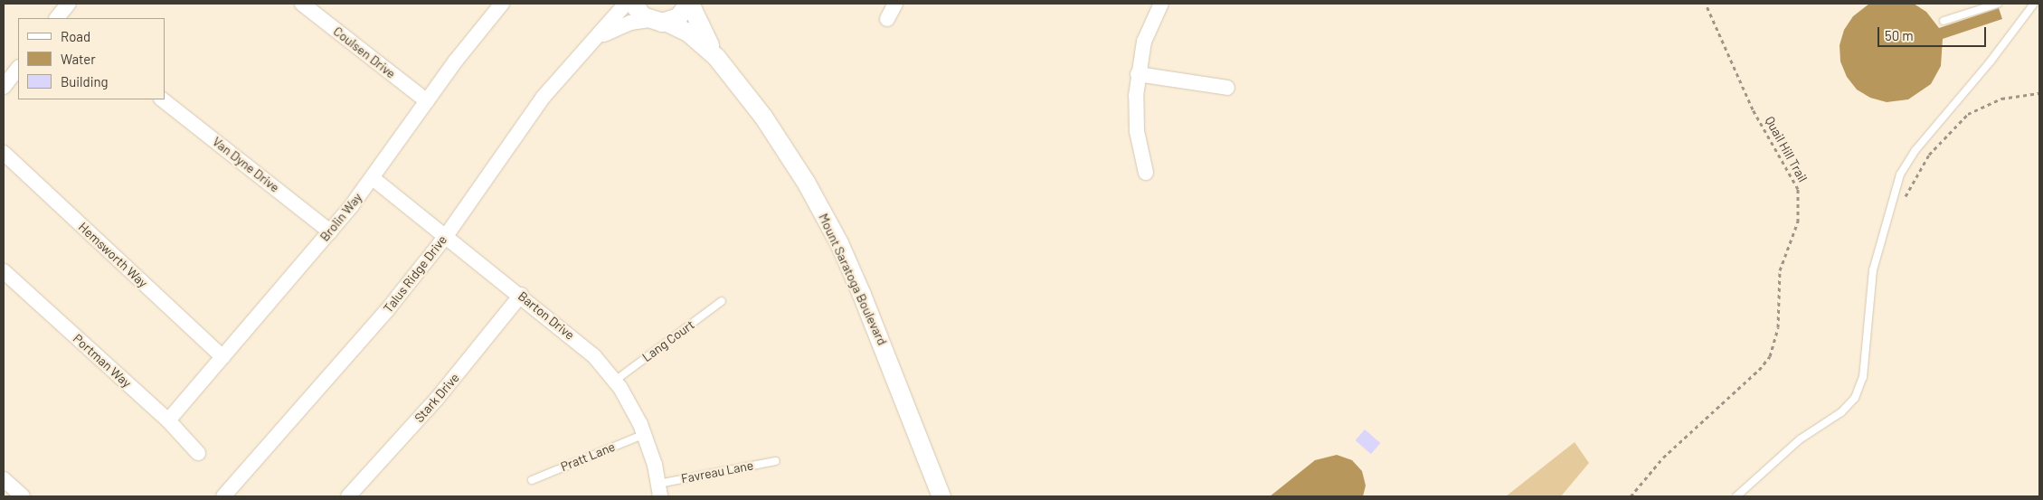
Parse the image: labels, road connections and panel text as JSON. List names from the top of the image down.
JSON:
{
  "streets": {
    "street": [
      "Coulsen Drive",
      "Van Dyne Drive",
      "Brolin Way",
      "Hemsworth Way",
      "Talus Ridge Drive",
      "Mount Saratoga Boulevard",
      "Barton Drive",
      "Portman Way",
      "Stark Drive"
    ],
    "lane": ["Lang Court", "Pratt Lane", "Favreau Lane"],
    "path": ["Quail Hill Trail"]
  },
  "crossings": [
    ["Coulsen Drive", "Brolin Way"],
    ["Van Dyne Drive", "Brolin Way"],
    ["Brolin Way", "Hemsworth Way"],
    ["Brolin Way", "Barton Drive"],
    ["Brolin Way", "Portman Way"],
    ["Talus Ridge Drive", "Mount Saratoga Boulevard"],
    ["Talus Ridge Drive", "Barton Drive"],
    ["Barton Drive", "Lang Court"],
    ["Barton Drive", "Stark Drive"],
    ["Barton Drive", "Pratt Lane"],
    ["Barton Drive", "Favreau Lane"]
  ],
  "legend": ["Road", "Water", "Building"],
  "scale_bar": "50 m"
}
